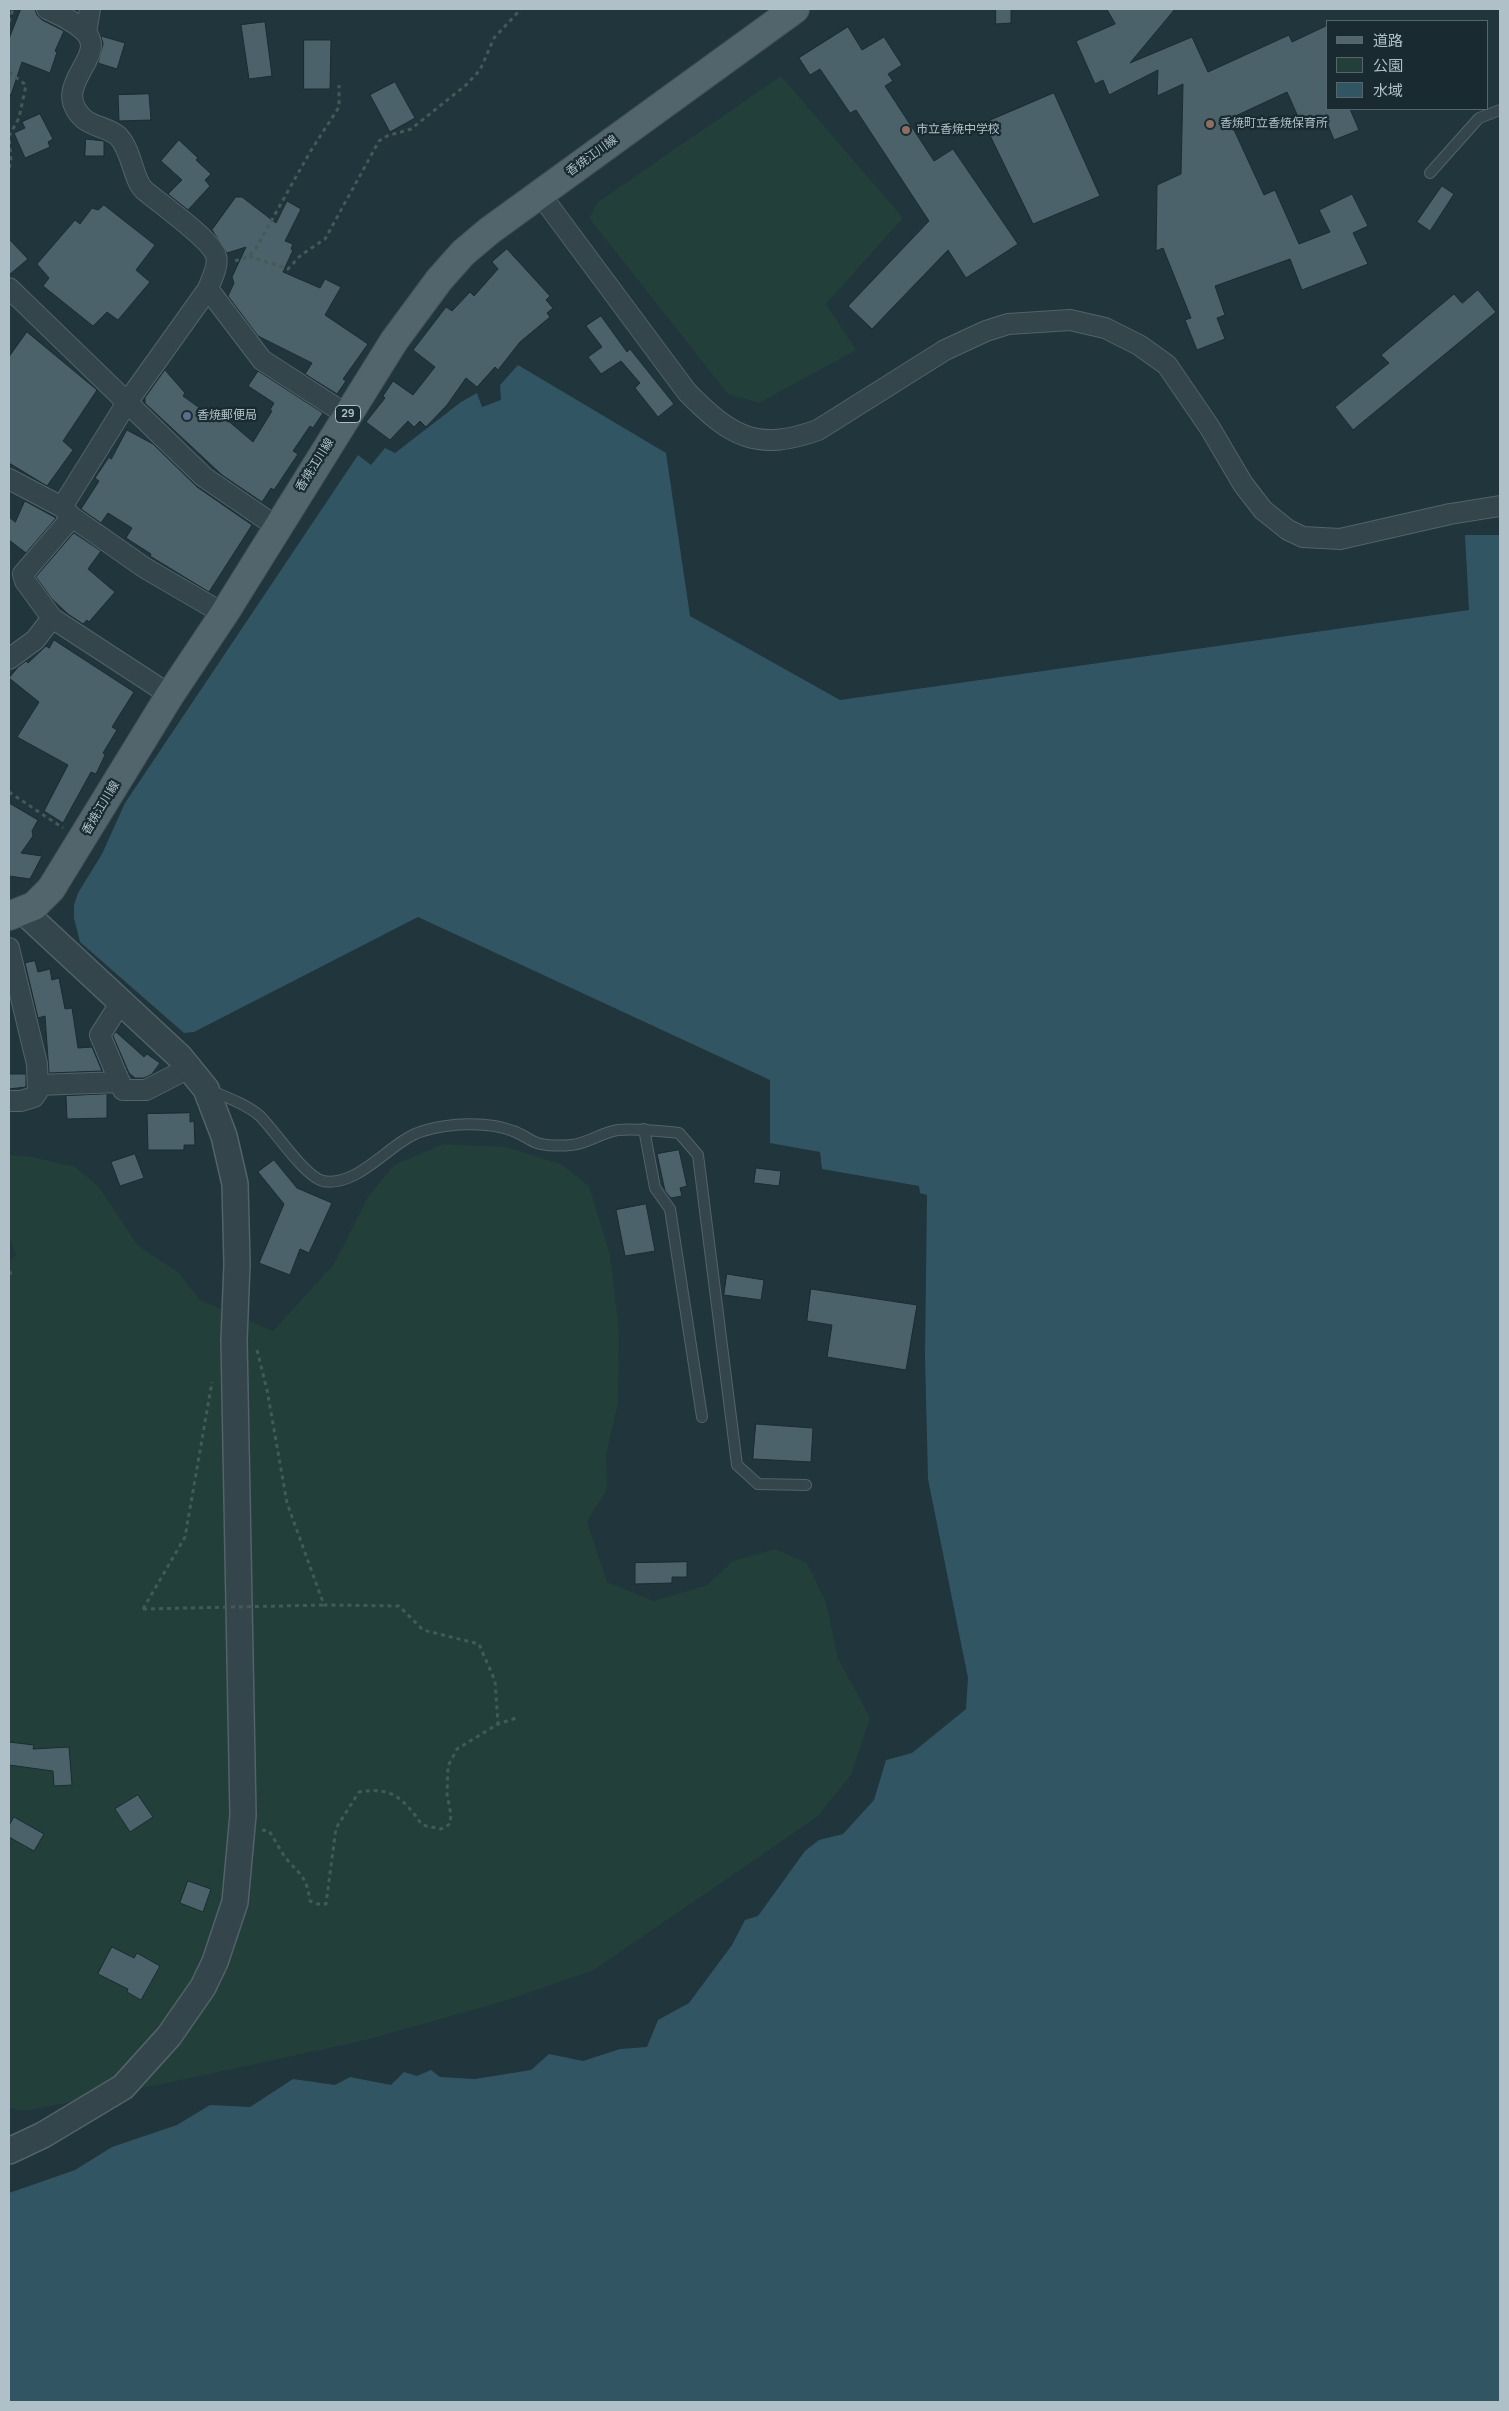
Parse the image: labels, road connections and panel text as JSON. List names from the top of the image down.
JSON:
{
  "streets": {
    "main road": ["香焼江川線", "29"]
  },
  "places": ["香焼町立香焼保育所", "市立香焼中学校", "香焼郵便局"],
  "legend": ["道路", "公園", "水域"]
}
